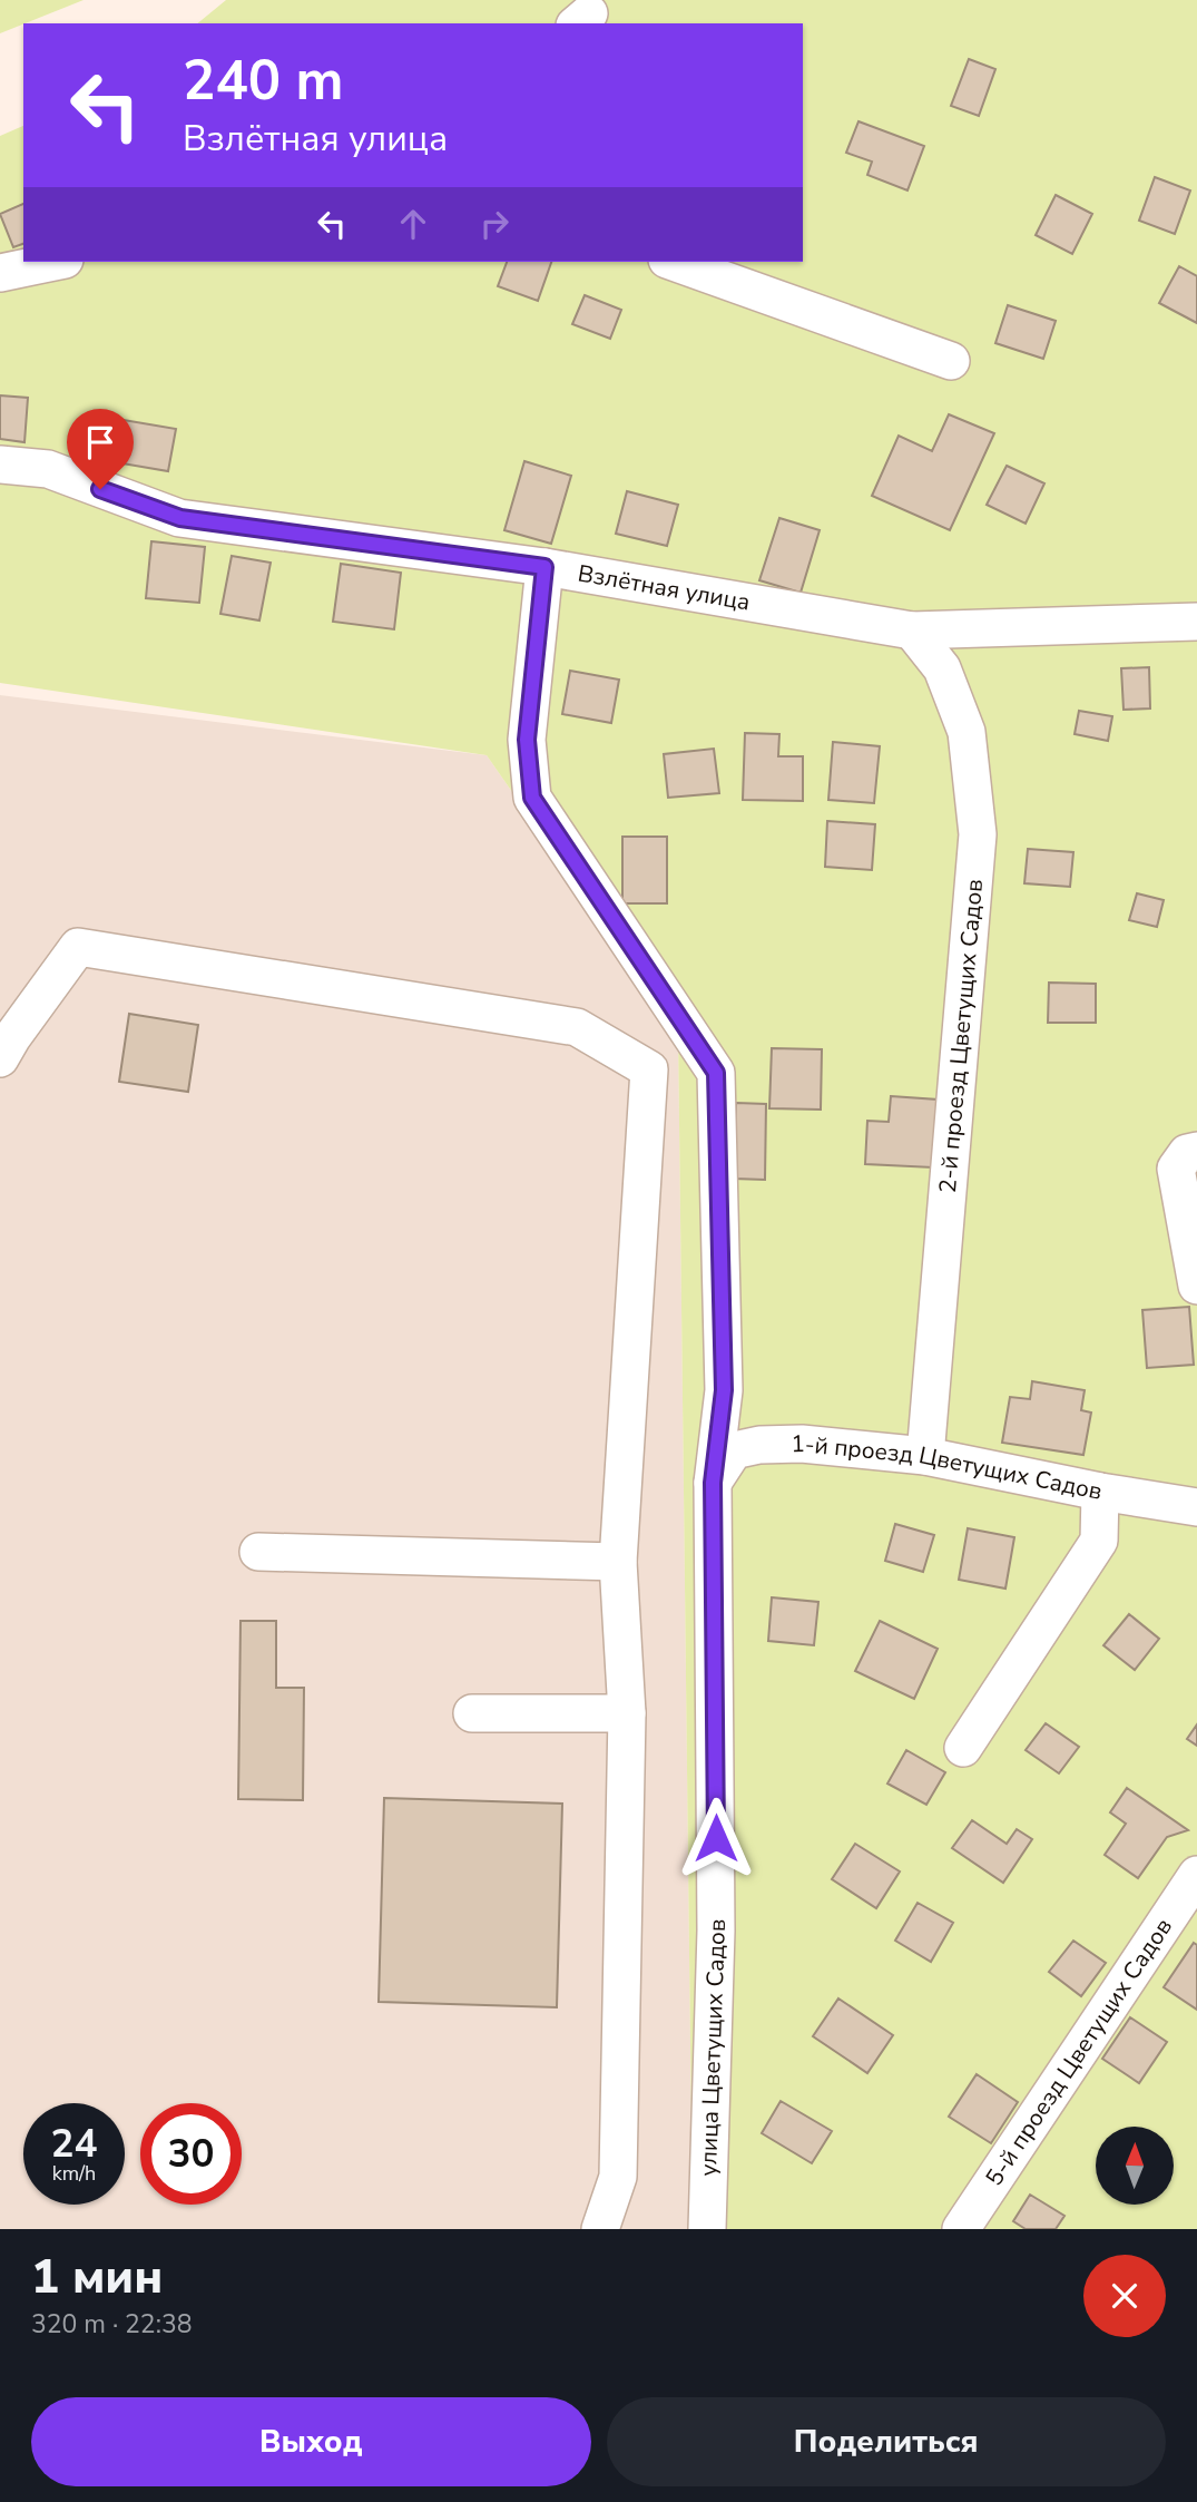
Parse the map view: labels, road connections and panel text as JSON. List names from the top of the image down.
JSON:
{
  "streets": {
    "street": [
      "Взлётная улица",
      "2-й проезд Цветущих Садов",
      "1-й проезд Цветущих Садов",
      "улица Цветущих Садов",
      "5-й проезд Цветущих Садов"
    ]
  },
  "crossings": [
    ["Взлётная улица", "2-й проезд Цветущих Садов"],
    ["Взлётная улица", "улица Цветущих Садов"],
    ["2-й проезд Цветущих Садов", "1-й проезд Цветущих Садов"],
    ["1-й проезд Цветущих Садов", "улица Цветущих Садов"]
  ],
  "north": "top",
  "page": {
    "turn": ["240 m", "Взлётная улица"],
    "speed": "24 km/h",
    "limit": "30",
    "heading": ["1 мин", "320 m · 22:38"],
    "buttons": ["Выход", "Поделиться"]
  }
}
